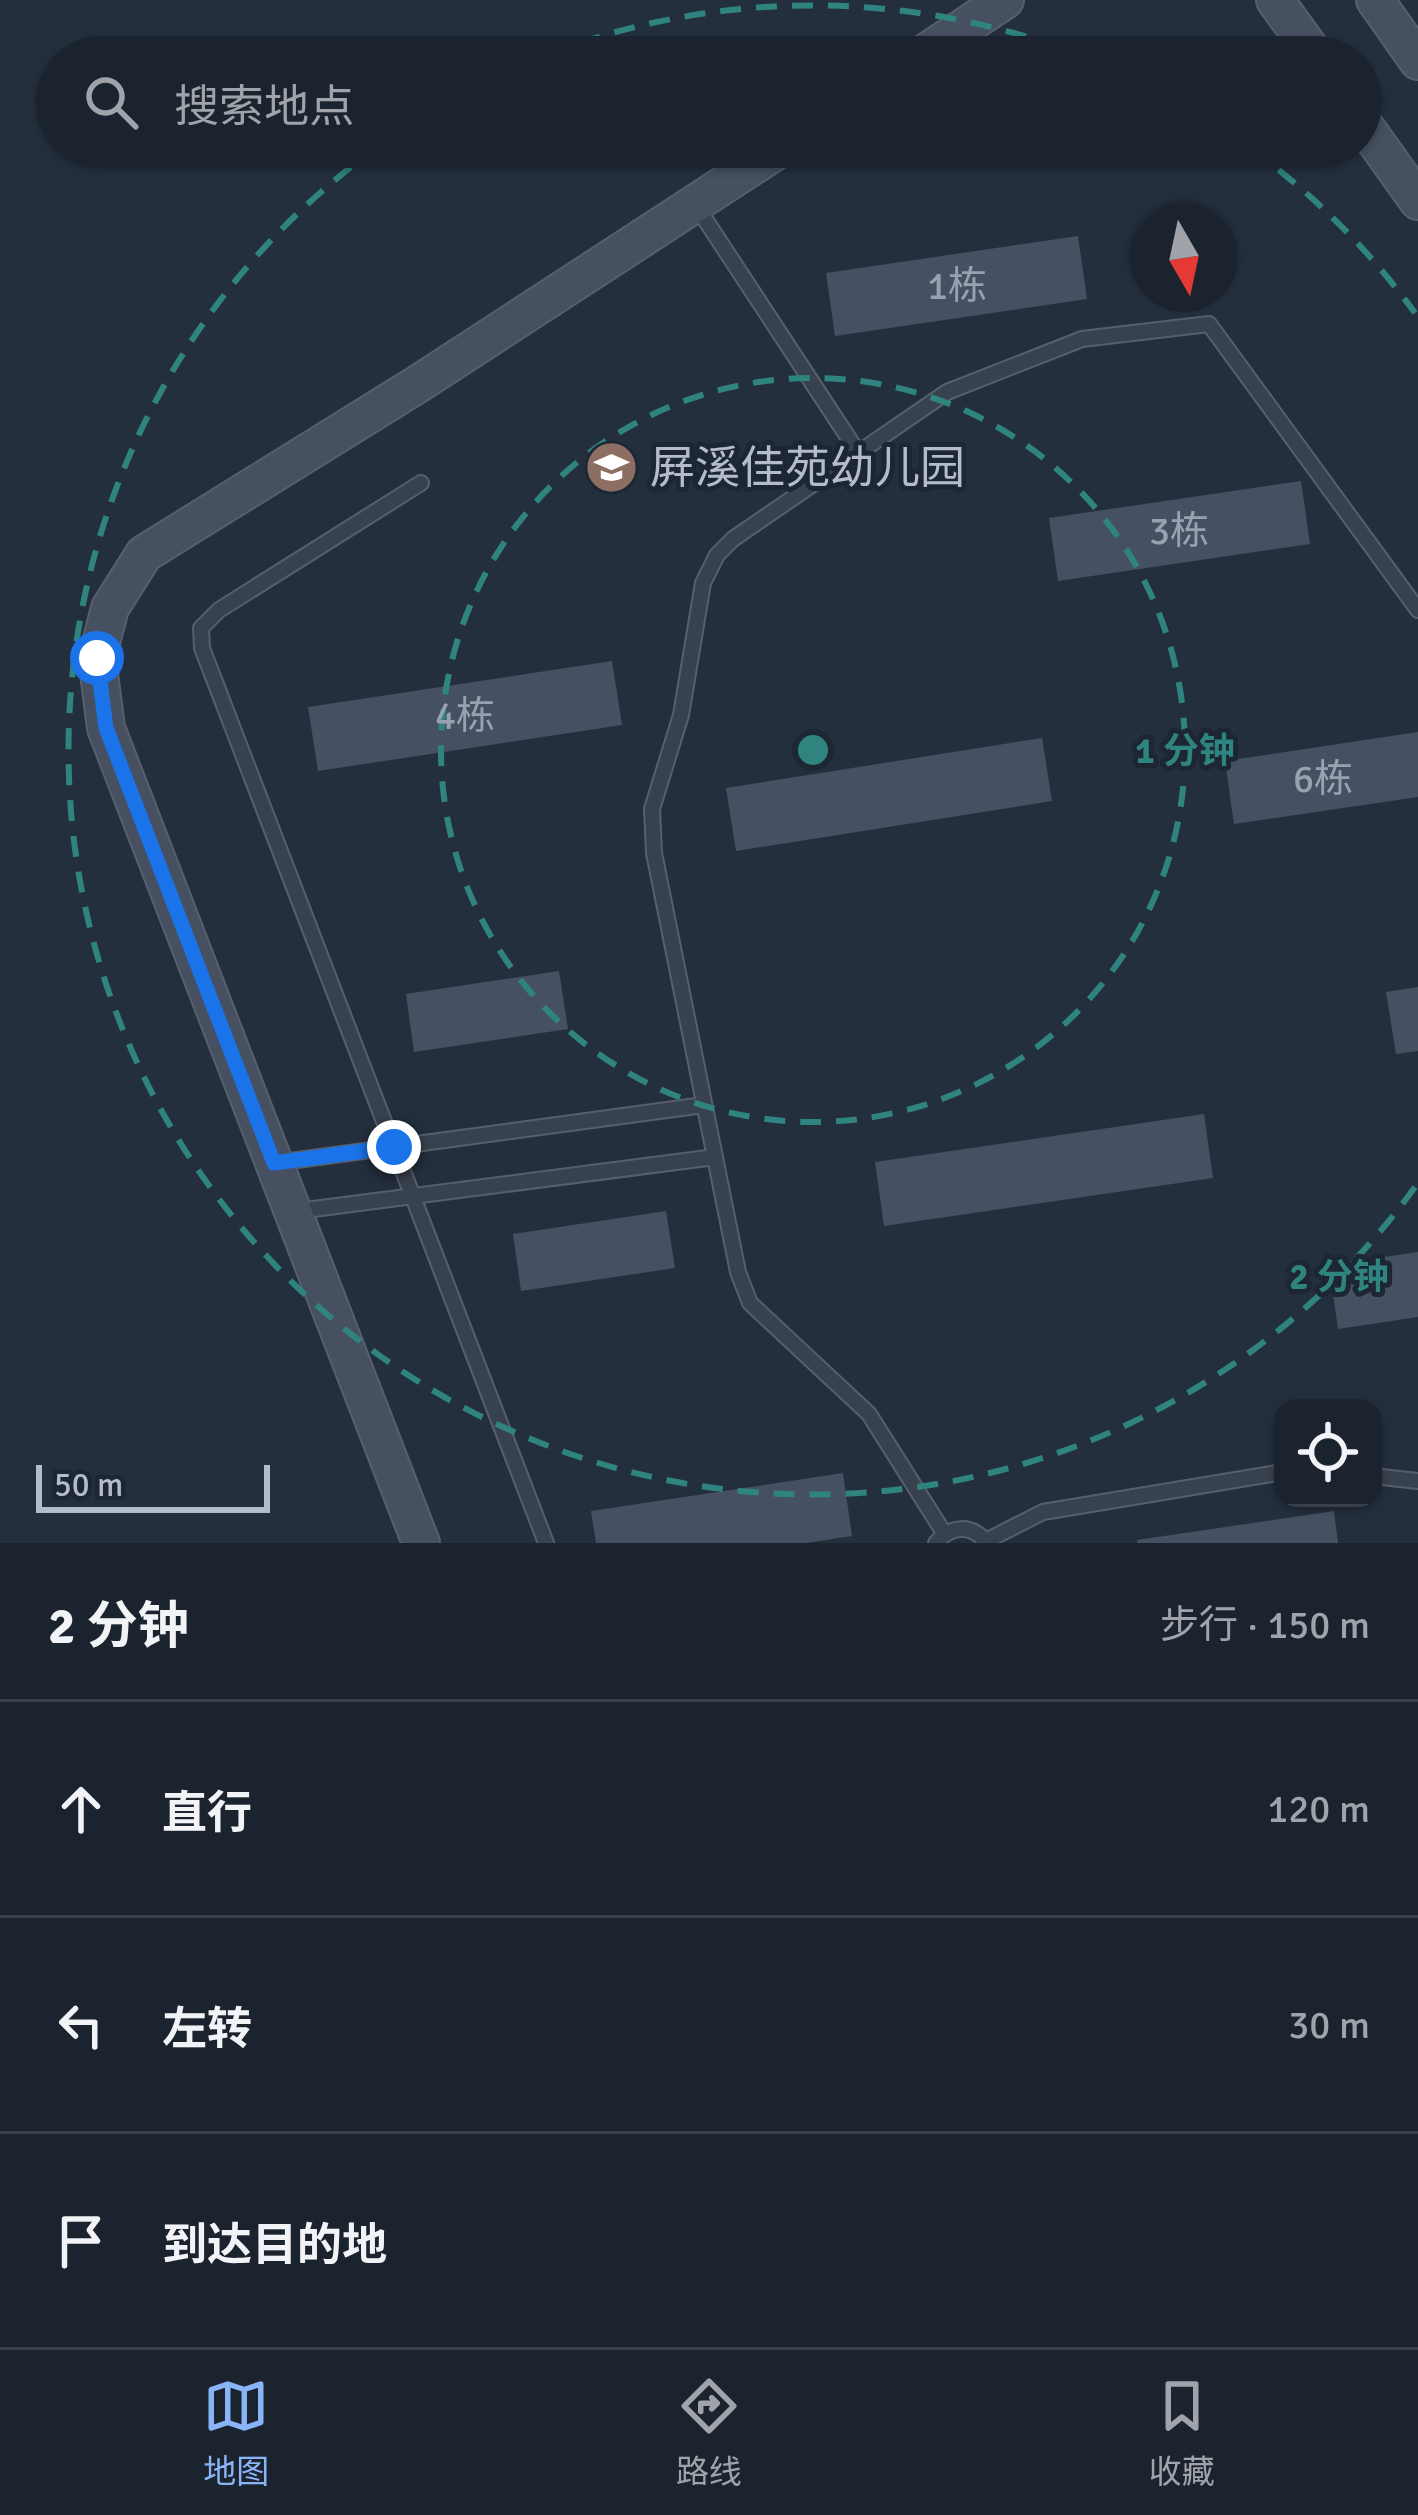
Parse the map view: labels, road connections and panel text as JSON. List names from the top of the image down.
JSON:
{
  "places": {
    "school or university": ["屛溪佳苑幼儿园"]
  },
  "house_numbers": [
    "1栋",
    "3栋",
    "4栋",
    "6栋"
  ],
  "scale_bar": "50 m",
  "north": "bottom",
  "page": {
    "search": "搜索地点",
    "scale": "50 m",
    "heading": ["2 分钟", "步行 · 150 m"],
    "list": [
      ["直行", "120 m"],
      ["左转", "30 m"],
      "到达目的地"
    ],
    "nav": ["地图", "路线", "收藏"]
  },
  "rings": ["1 分钟", "2 分钟"]
}
